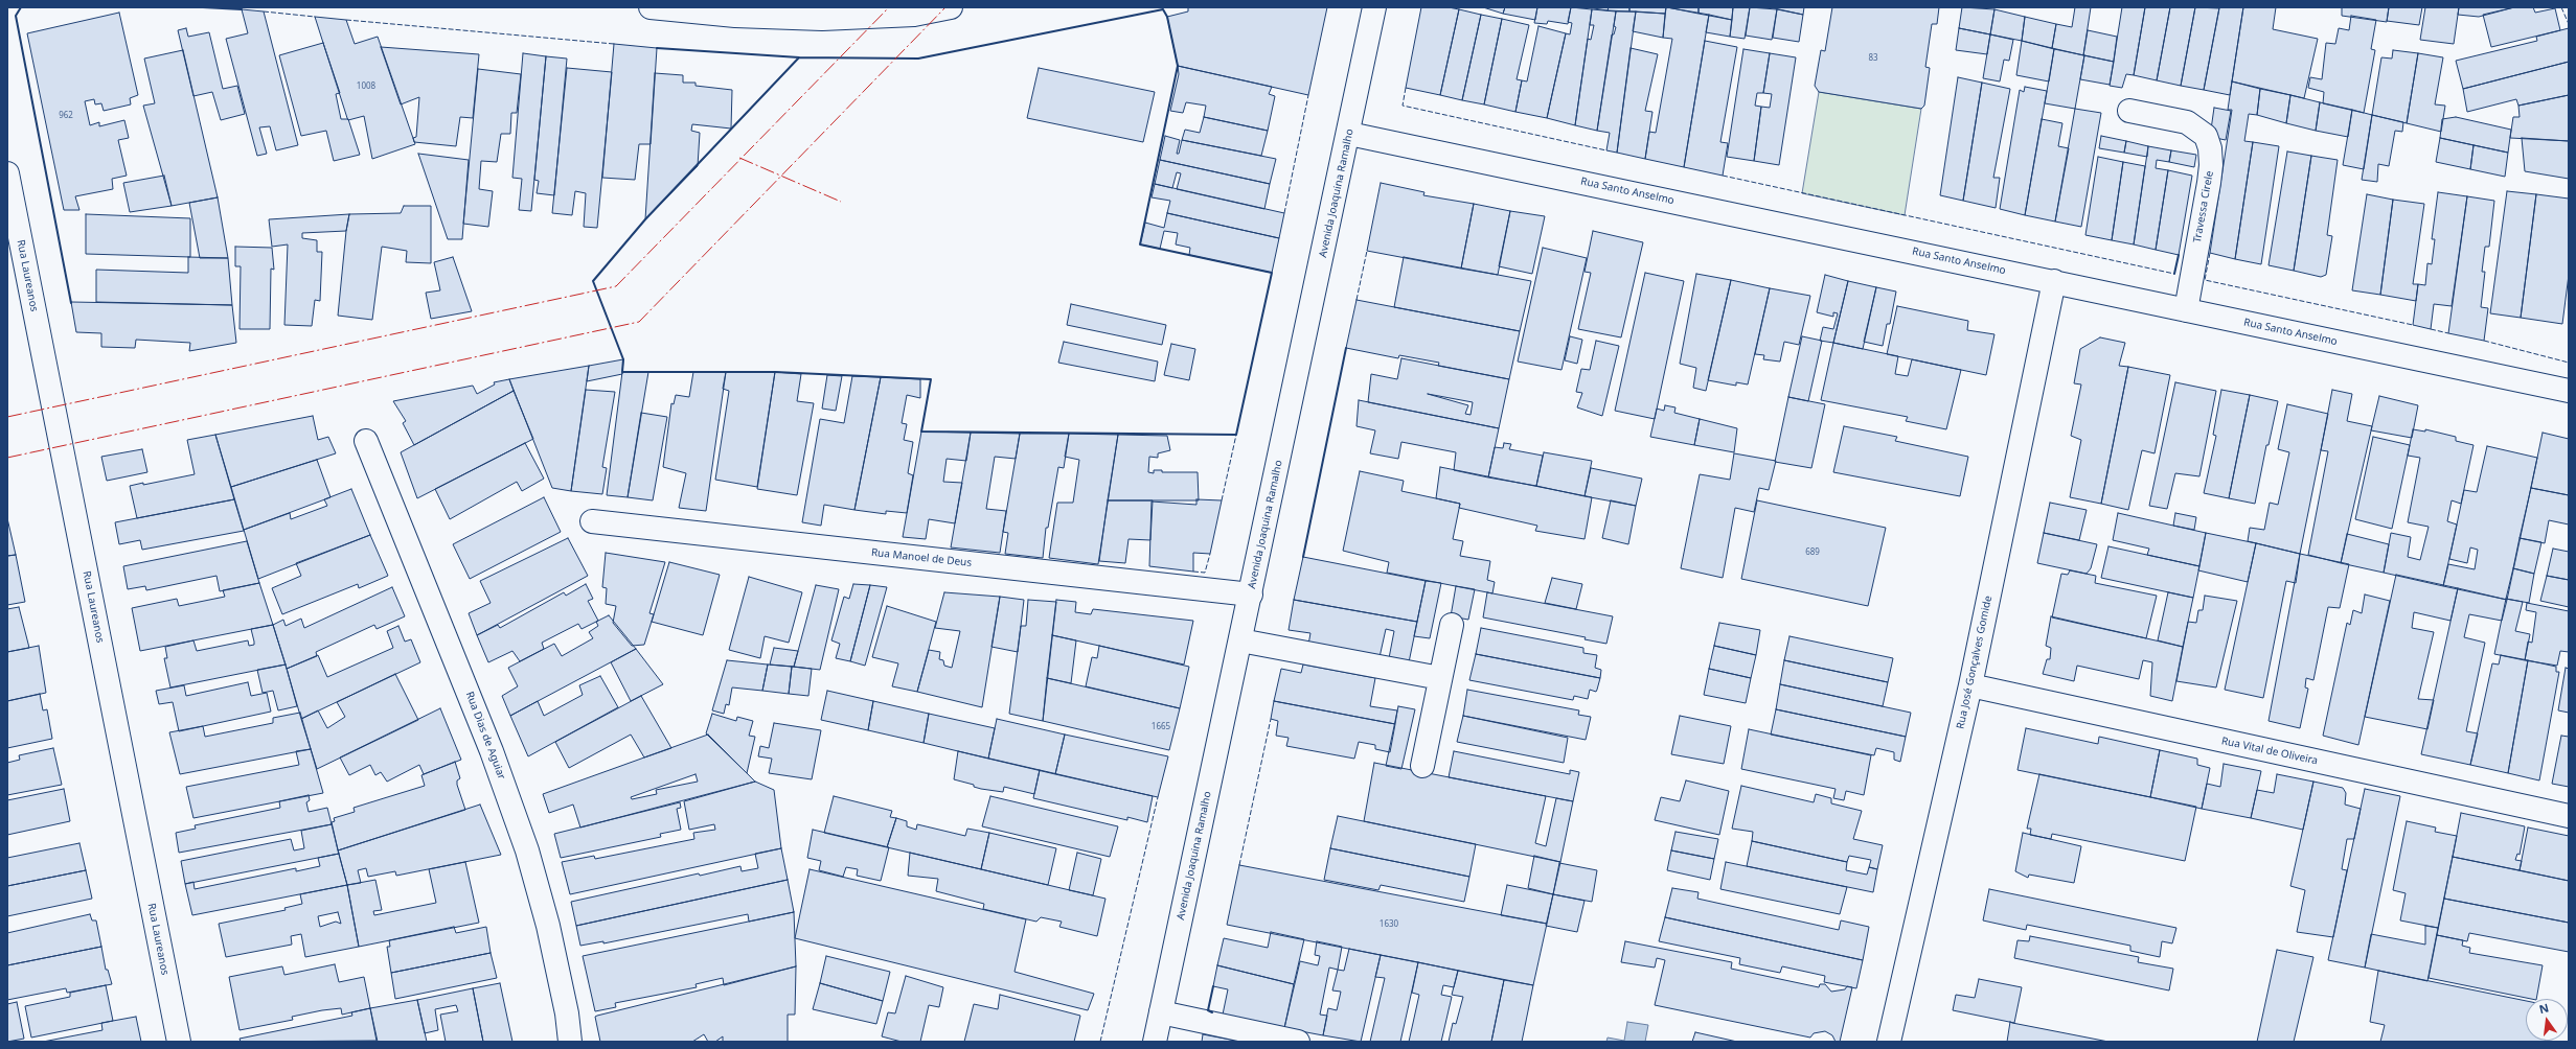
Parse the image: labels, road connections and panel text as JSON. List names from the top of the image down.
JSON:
{
  "streets": {
    "street": [
      "Rua Santo Anselmo",
      "Avenida Joaquina Ramalho",
      "Travessa Cirele",
      "Rua Laureanos",
      "Rua Manoel de Deus",
      "Rua José Gonçalves Gomide",
      "Rua Dias de Aguiar",
      "Rua Vital de Oliveira"
    ]
  },
  "crossings": [
    ["Rua Santo Anselmo", "Avenida Joaquina Ramalho"],
    ["Rua Santo Anselmo", "Travessa Cirele"],
    ["Rua Santo Anselmo", "Rua José Gonçalves Gomide"],
    ["Avenida Joaquina Ramalho", "Rua Manoel de Deus"],
    ["Rua José Gonçalves Gomide", "Rua Vital de Oliveira"]
  ],
  "house_numbers": [
    "83",
    "1008",
    "962",
    "689",
    "1665",
    "1630"
  ],
  "north": "top"
}
